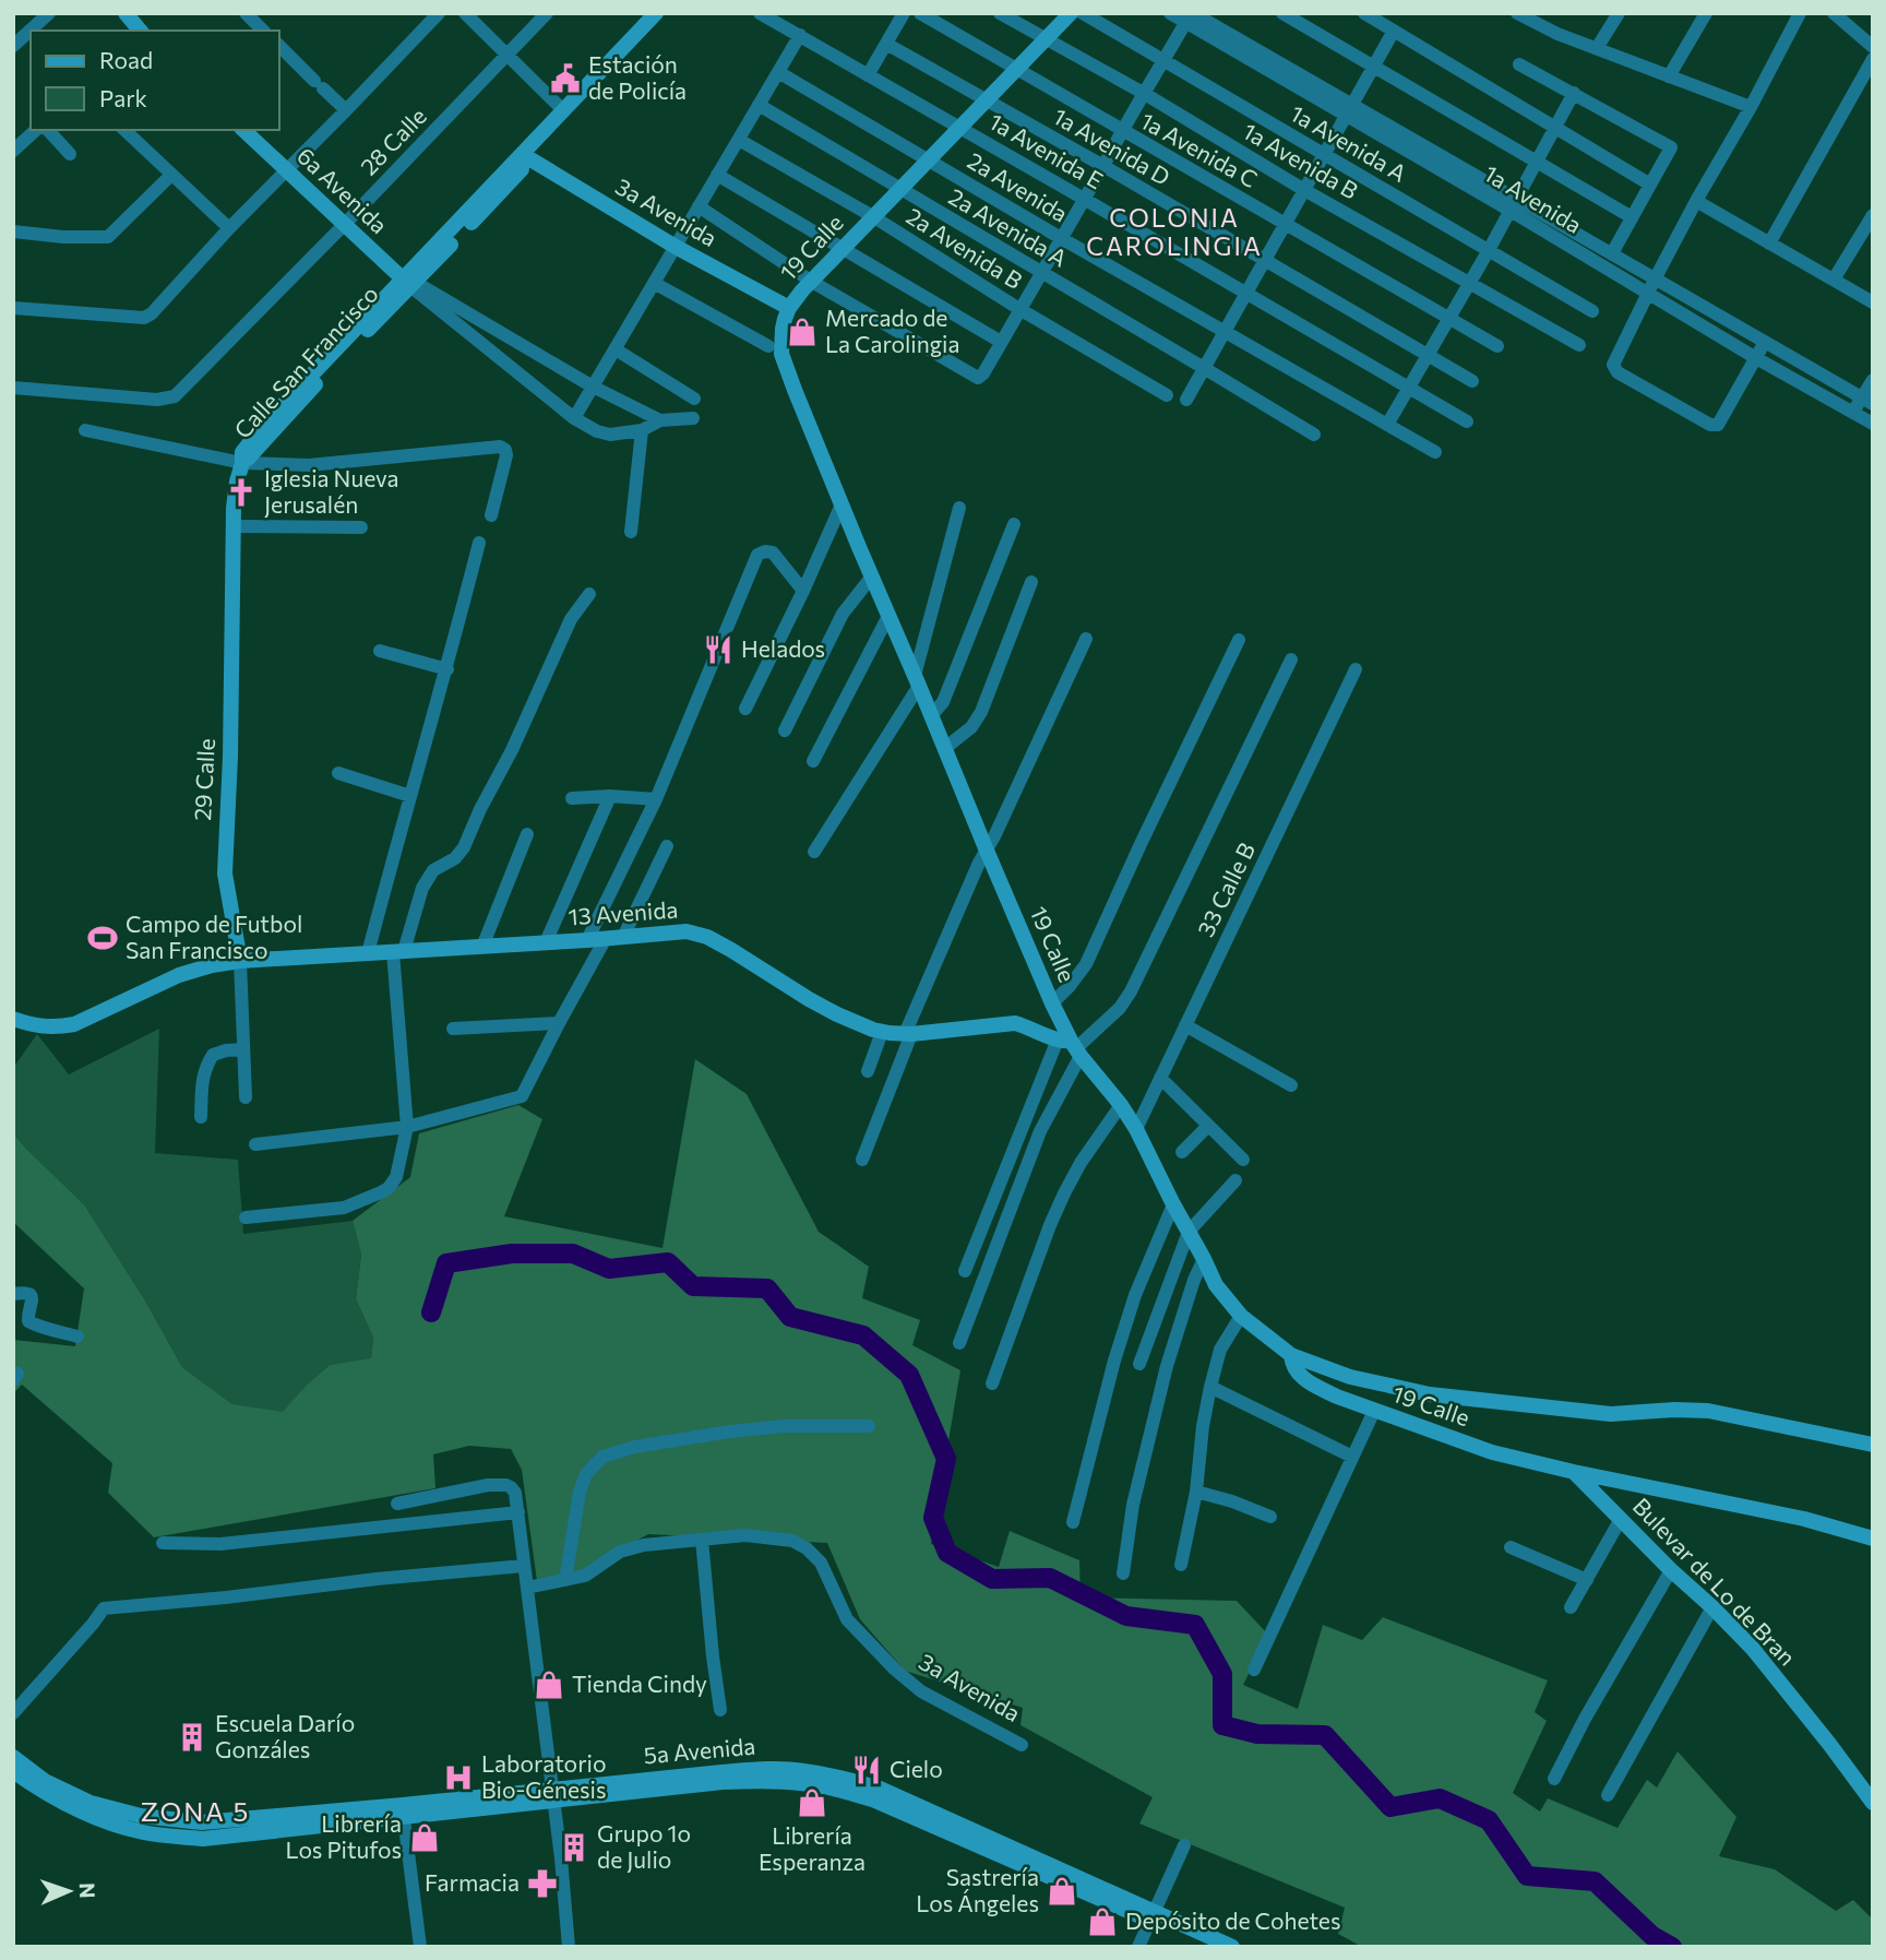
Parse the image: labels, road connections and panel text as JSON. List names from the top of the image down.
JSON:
{
  "streets": {
    "street": [
      "28 Calle",
      "1a Avenida A",
      "1a Avenida D",
      "1a Avenida C",
      "1a Avenida E",
      "1a Avenida B",
      "2a Avenida",
      "6a Avenida",
      "1a Avenida",
      "3a Avenida",
      "2a Avenida A",
      "19 Calle",
      "2a Avenida B",
      "Calle San Francisco",
      "29 Calle",
      "33 Calle B",
      "13 Avenida",
      "Bulevar de Lo de Bran",
      "5a Avenida"
    ]
  },
  "crossings": [
    ["28 Calle", "6a Avenida"],
    ["1a Avenida D", "19 Calle"],
    ["1a Avenida C", "19 Calle"],
    ["1a Avenida E", "19 Calle"],
    ["1a Avenida B", "19 Calle"],
    ["2a Avenida", "19 Calle"],
    ["6a Avenida", "Calle San Francisco"],
    ["3a Avenida", "19 Calle"],
    ["3a Avenida", "Calle San Francisco"],
    ["2a Avenida A", "19 Calle"],
    ["19 Calle", "2a Avenida B"],
    ["19 Calle", "33 Calle B"],
    ["19 Calle", "13 Avenida"],
    ["19 Calle", "Bulevar de Lo de Bran"],
    ["Calle San Francisco", "29 Calle"],
    ["29 Calle", "13 Avenida"]
  ],
  "districts": ["COLONIA CAROLINGIA", "ZONA 5"],
  "places": {
    "public building": ["Estación de Policía"],
    "shop": [
      "Mercado de La Carolingia",
      "Tienda Cindy",
      "Librería Esperanza",
      "Librería Los Pitufos",
      "Sastrería Los Ángeles",
      "Depósito de Cohetes"
    ],
    "church": ["Iglesia Nueva Jerusalén"],
    "restaurant": ["Helados", "Cielo"],
    "sports": ["Campo de Futbol San Francisco"],
    "building": ["Escuela Darío Gonzáles", "Grupo 1o de Julio"],
    "hospital": ["Laboratorio Bio-Génesis"],
    "pharmacy": ["Farmacia"]
  },
  "legend": ["Road", "Park"],
  "north": "right"
}
